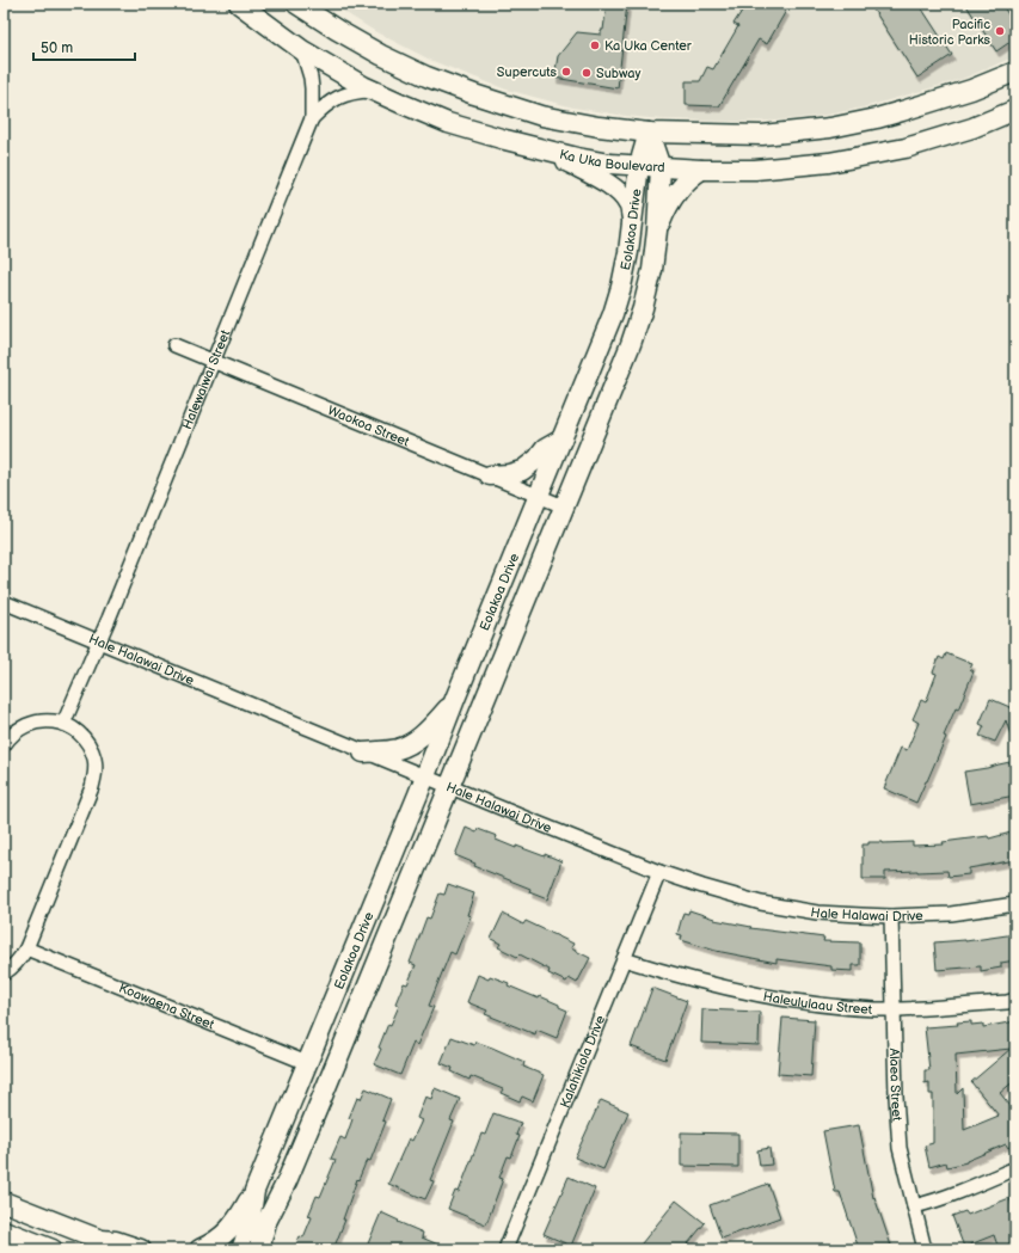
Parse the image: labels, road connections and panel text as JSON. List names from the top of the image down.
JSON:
{
  "streets": {
    "street": [
      "Ka Uka Boulevard",
      "Eolakoa Drive",
      "Halewaiwai Street",
      "Waokoa Street",
      "Hale Halawai Drive",
      "Haleululaau Street",
      "Koawaena Street",
      "Kalahikiola Drive",
      "Alaea Street"
    ]
  },
  "crossings": [
    ["Ka Uka Boulevard", "Eolakoa Drive"],
    ["Ka Uka Boulevard", "Halewaiwai Street"],
    ["Eolakoa Drive", "Waokoa Street"],
    ["Eolakoa Drive", "Hale Halawai Drive"],
    ["Eolakoa Drive", "Koawaena Street"],
    ["Halewaiwai Street", "Waokoa Street"],
    ["Halewaiwai Street", "Hale Halawai Drive"],
    ["Hale Halawai Drive", "Kalahikiola Drive"],
    ["Hale Halawai Drive", "Alaea Street"],
    ["Haleululaau Street", "Kalahikiola Drive"],
    ["Haleululaau Street", "Alaea Street"]
  ],
  "places": [
    "Pacific Historic Parks",
    "Ka Uka Center",
    "Supercuts",
    "Subway"
  ],
  "scale_bar": "50 m"
}
